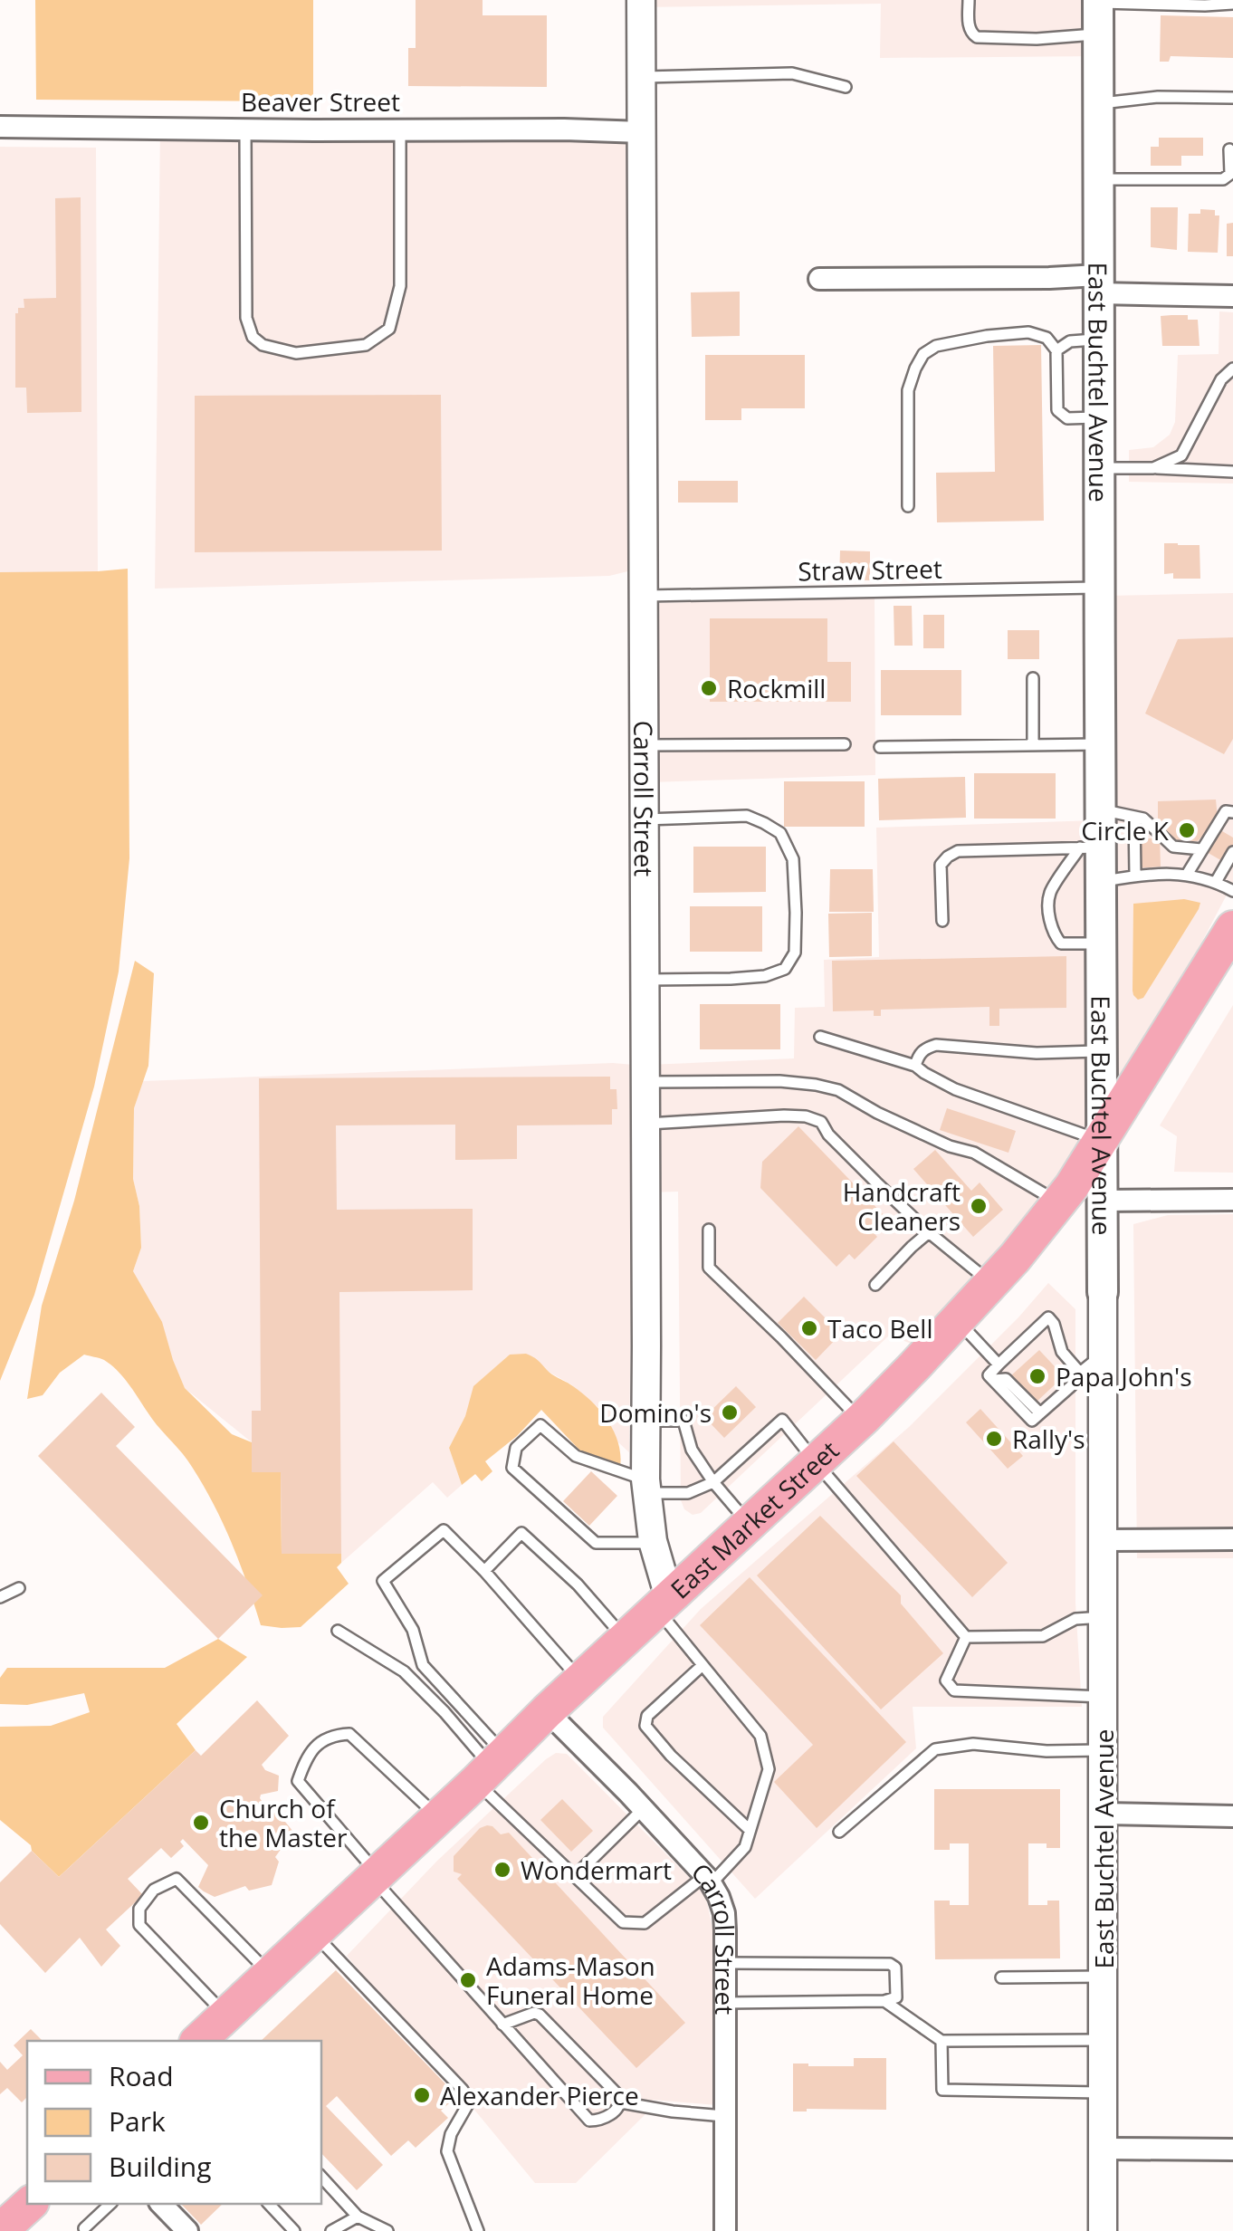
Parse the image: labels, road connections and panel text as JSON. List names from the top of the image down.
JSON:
{
  "streets": {
    "main road": ["East Buchtel Avenue", "East Market Street"],
    "street": ["Beaver Street", "Carroll Street"],
    "lane": ["Straw Street"]
  },
  "crossings": [
    ["Beaver Street", "Carroll Street"],
    ["East Buchtel Avenue", "Straw Street"],
    ["East Buchtel Avenue", "East Market Street"],
    ["Straw Street", "Carroll Street"],
    ["Carroll Street", "East Market Street"]
  ],
  "places": [
    "Rockmill",
    "Circle K",
    "Handcraft Cleaners",
    "Taco Bell",
    "Papa John's",
    "Domino's",
    "Rally's",
    "Church of the Master",
    "Wondermart",
    "Adams-Mason Funeral Home",
    "Alexander Pierce"
  ],
  "legend": ["Road", "Park", "Building"]
}
